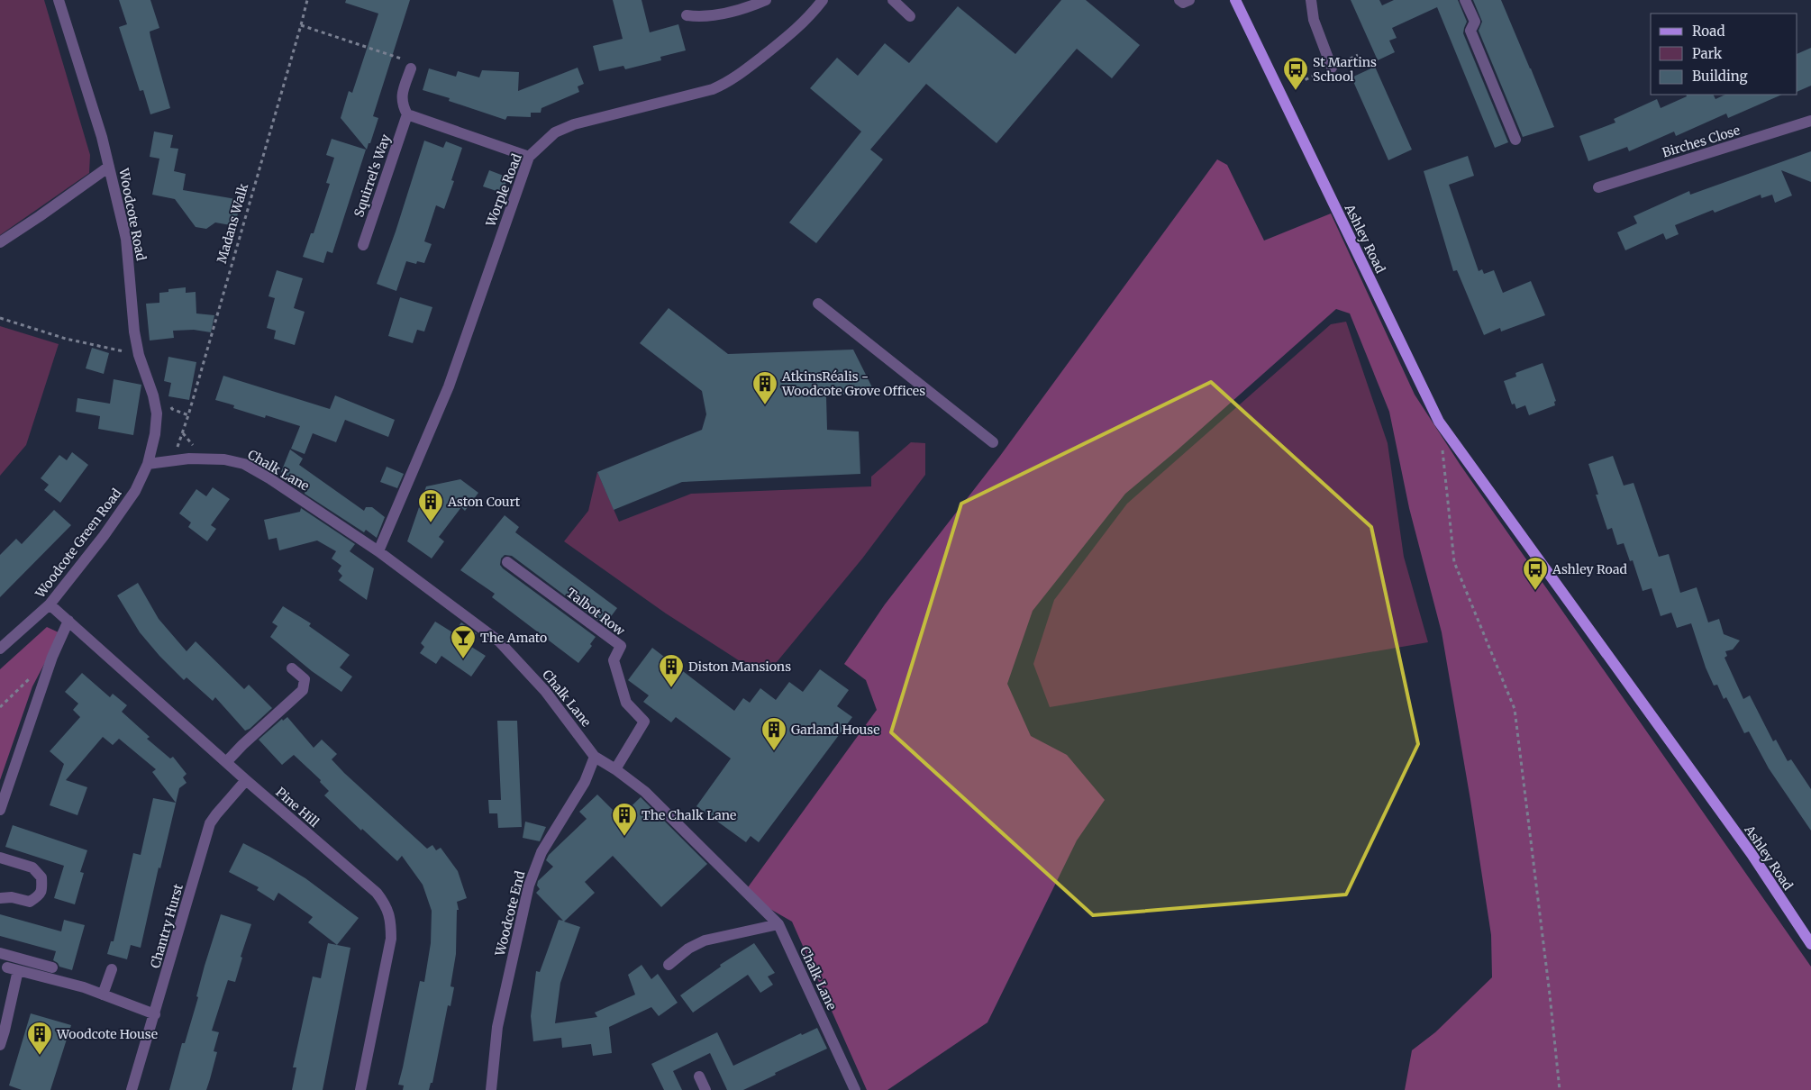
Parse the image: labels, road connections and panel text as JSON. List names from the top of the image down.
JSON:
{
  "streets": {
    "main road": ["Ashley Road"],
    "street": [
      "Birches Close",
      "Squirrel's Way",
      "Worple Road",
      "Woodcote Road",
      "Chalk Lane",
      "Woodcote Green Road",
      "Talbot Row",
      "Pine Hill",
      "Woodcote End",
      "Chantry Hurst"
    ],
    "path": ["Madans Walk"]
  },
  "crossings": [
    ["Worple Road", "Chalk Lane"],
    ["Woodcote Road", "Chalk Lane"],
    ["Woodcote Road", "Woodcote Green Road"],
    ["Madans Walk", "Chalk Lane"],
    ["Chalk Lane", "Woodcote Green Road"],
    ["Chalk Lane", "Talbot Row"],
    ["Chalk Lane", "Woodcote End"],
    ["Woodcote Green Road", "Pine Hill"],
    ["Pine Hill", "Chantry Hurst"]
  ],
  "places": {
    "bus stop": ["St Martins School", "Ashley Road"],
    "building": [
      "AtkinsRéalis - Woodcote Grove Offices",
      "Aston Court",
      "Diston Mansions",
      "Garland House",
      "The Chalk Lane",
      "Woodcote House"
    ],
    "bar": ["The Amato"]
  },
  "legend": ["Road", "Park", "Building"]
}
